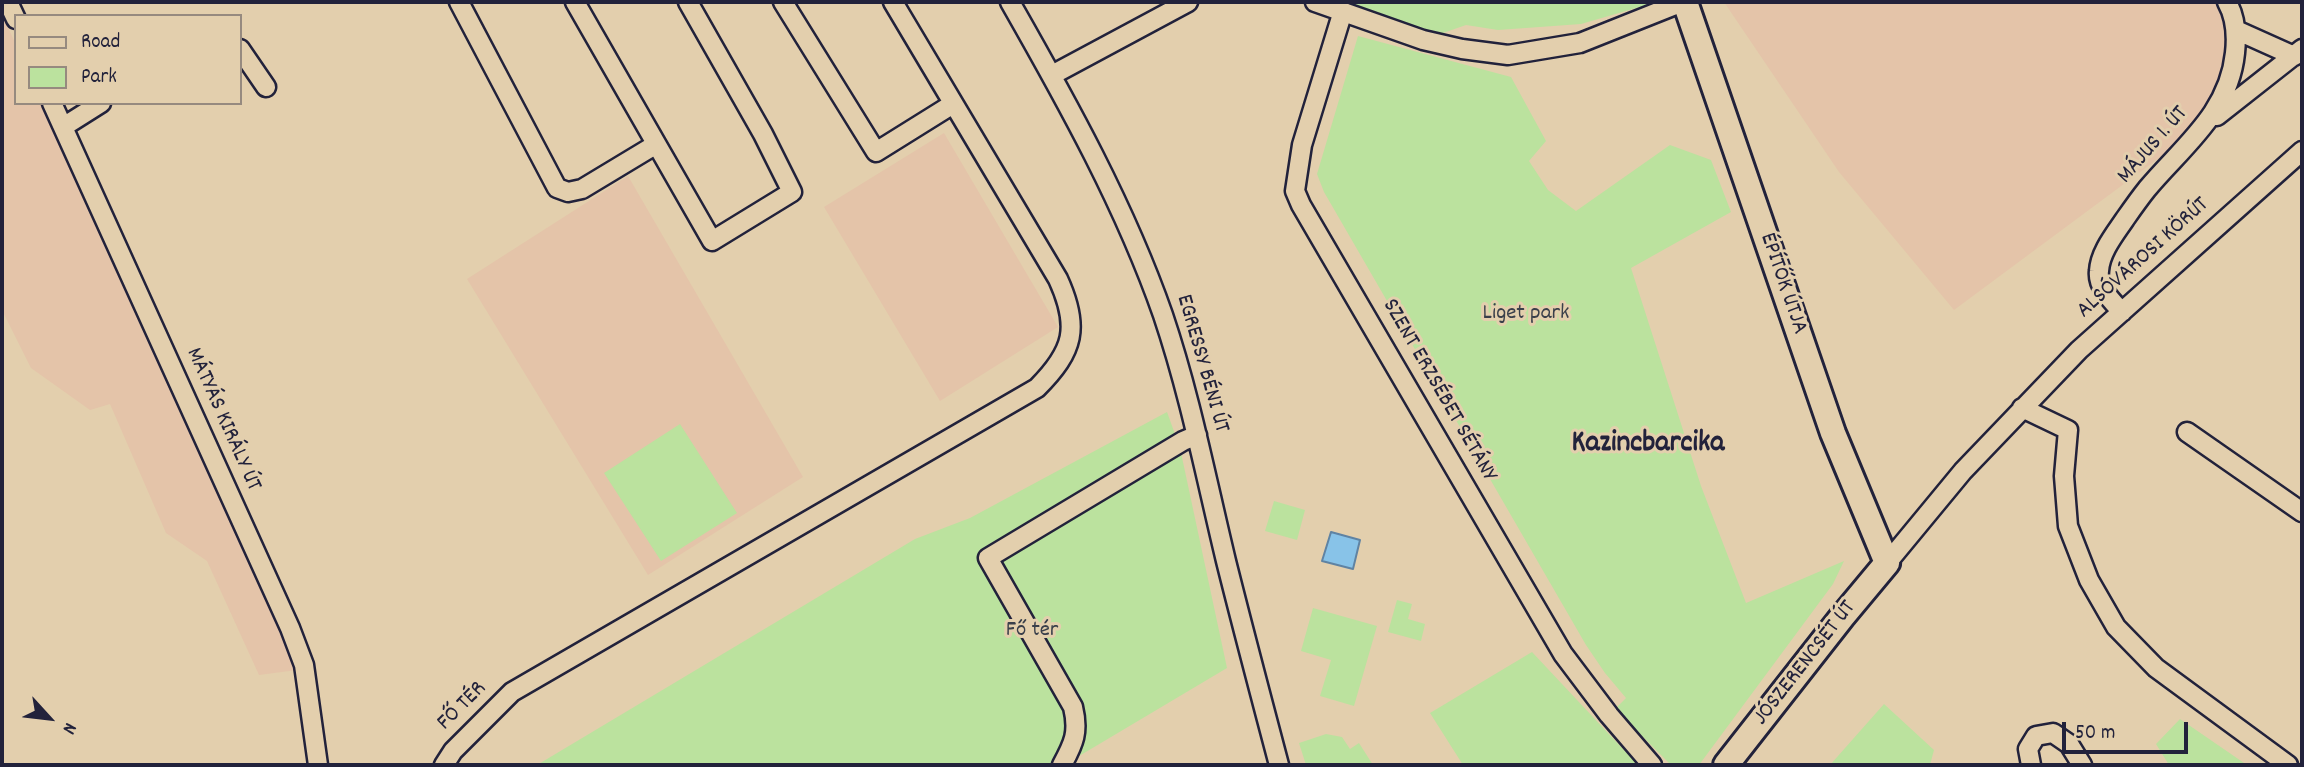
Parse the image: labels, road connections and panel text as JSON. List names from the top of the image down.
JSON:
{
  "streets": {
    "street": [
      "MÁJUS 1. ÚT",
      "ALSÓVÁROSI KÖRÚT",
      "ÉPÍTŐK ÚTJA",
      "EGRESSY BÉNI ÚT",
      "SZENT ERZSÉBET SÉTÁNY",
      "MÁTYÁS KIRÁLY ÚT",
      "JÓSZERENCSÉT ÚT",
      "FŐ TÉR"
    ]
  },
  "crossings": [
    ["MÁJUS 1. ÚT", "ALSÓVÁROSI KÖRÚT"],
    ["ALSÓVÁROSI KÖRÚT", "ÉPÍTŐK ÚTJA"],
    ["ALSÓVÁROSI KÖRÚT", "JÓSZERENCSÉT ÚT"],
    ["ÉPÍTŐK ÚTJA", "JÓSZERENCSÉT ÚT"]
  ],
  "districts": ["Kazincbarcika"],
  "parks": ["Liget park", "Fő tér"],
  "legend": ["Road", "Park"],
  "scale_bar": "50 m",
  "north": "bottom right"
}
